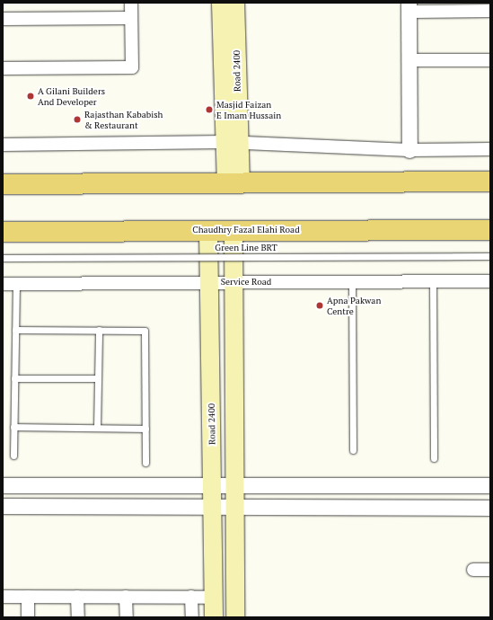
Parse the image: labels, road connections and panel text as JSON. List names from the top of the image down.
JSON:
{
  "streets": {
    "main road": ["Road 2400", "Chaudhry Fazal Elahi Road"],
    "street": ["Service Road"],
    "lane": ["Green Line BRT"]
  },
  "crossings": [
    ["Road 2400", "Chaudhry Fazal Elahi Road"],
    ["Road 2400", "Service Road"]
  ],
  "places": [
    "A Gilani Builders And Developer",
    "Masjid Faizan E Imam Hussain",
    "Rajasthan Kababish & Restaurant",
    "Apna Pakwan Centre"
  ]
}
